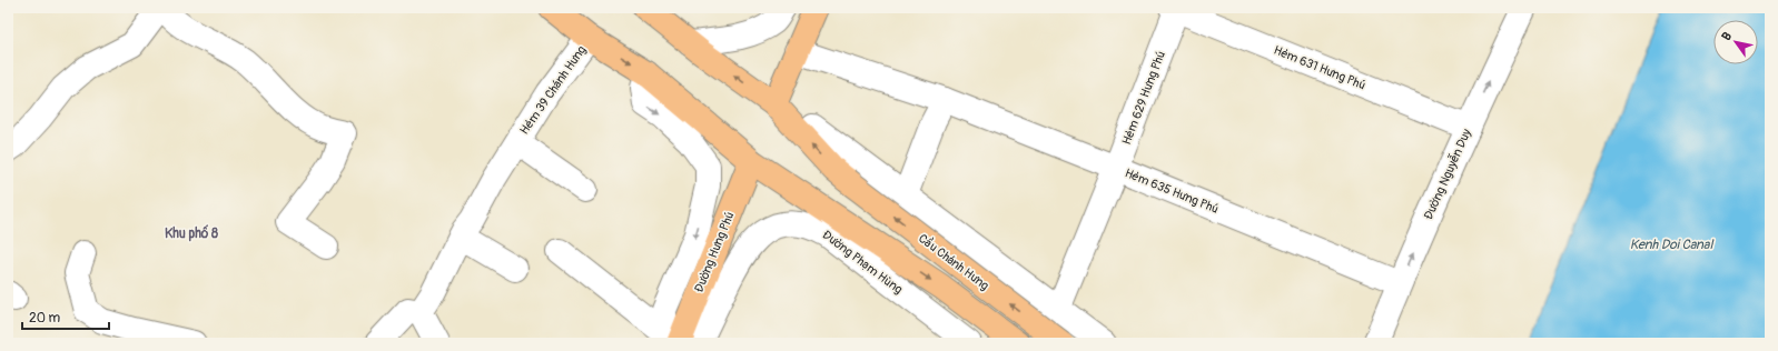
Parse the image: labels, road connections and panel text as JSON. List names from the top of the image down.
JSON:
{
  "streets": {
    "main road": ["Đường Hưng Phú", "Cầu Chánh Hưng"],
    "street": [
      "Hẻm 631 Hưng Phú",
      "Hẻm 39 Chánh Hưng",
      "Hẻm 629 Hưng Phú",
      "Đường Nguyễn Duy",
      "Hẻm 635 Hưng Phú",
      "Đường Phạm Hùng"
    ]
  },
  "crossings": [
    ["Hẻm 631 Hưng Phú", "Hẻm 629 Hưng Phú"],
    ["Hẻm 631 Hưng Phú", "Đường Nguyễn Duy"],
    ["Hẻm 629 Hưng Phú", "Hẻm 635 Hưng Phú"],
    ["Đường Nguyễn Duy", "Hẻm 635 Hưng Phú"]
  ],
  "one_way": ["Đường Nguyễn Duy"],
  "districts": ["Khu phố 8"],
  "water": ["Kenh Doi Canal"],
  "scale_bar": "20 m",
  "north": "top left"
}
